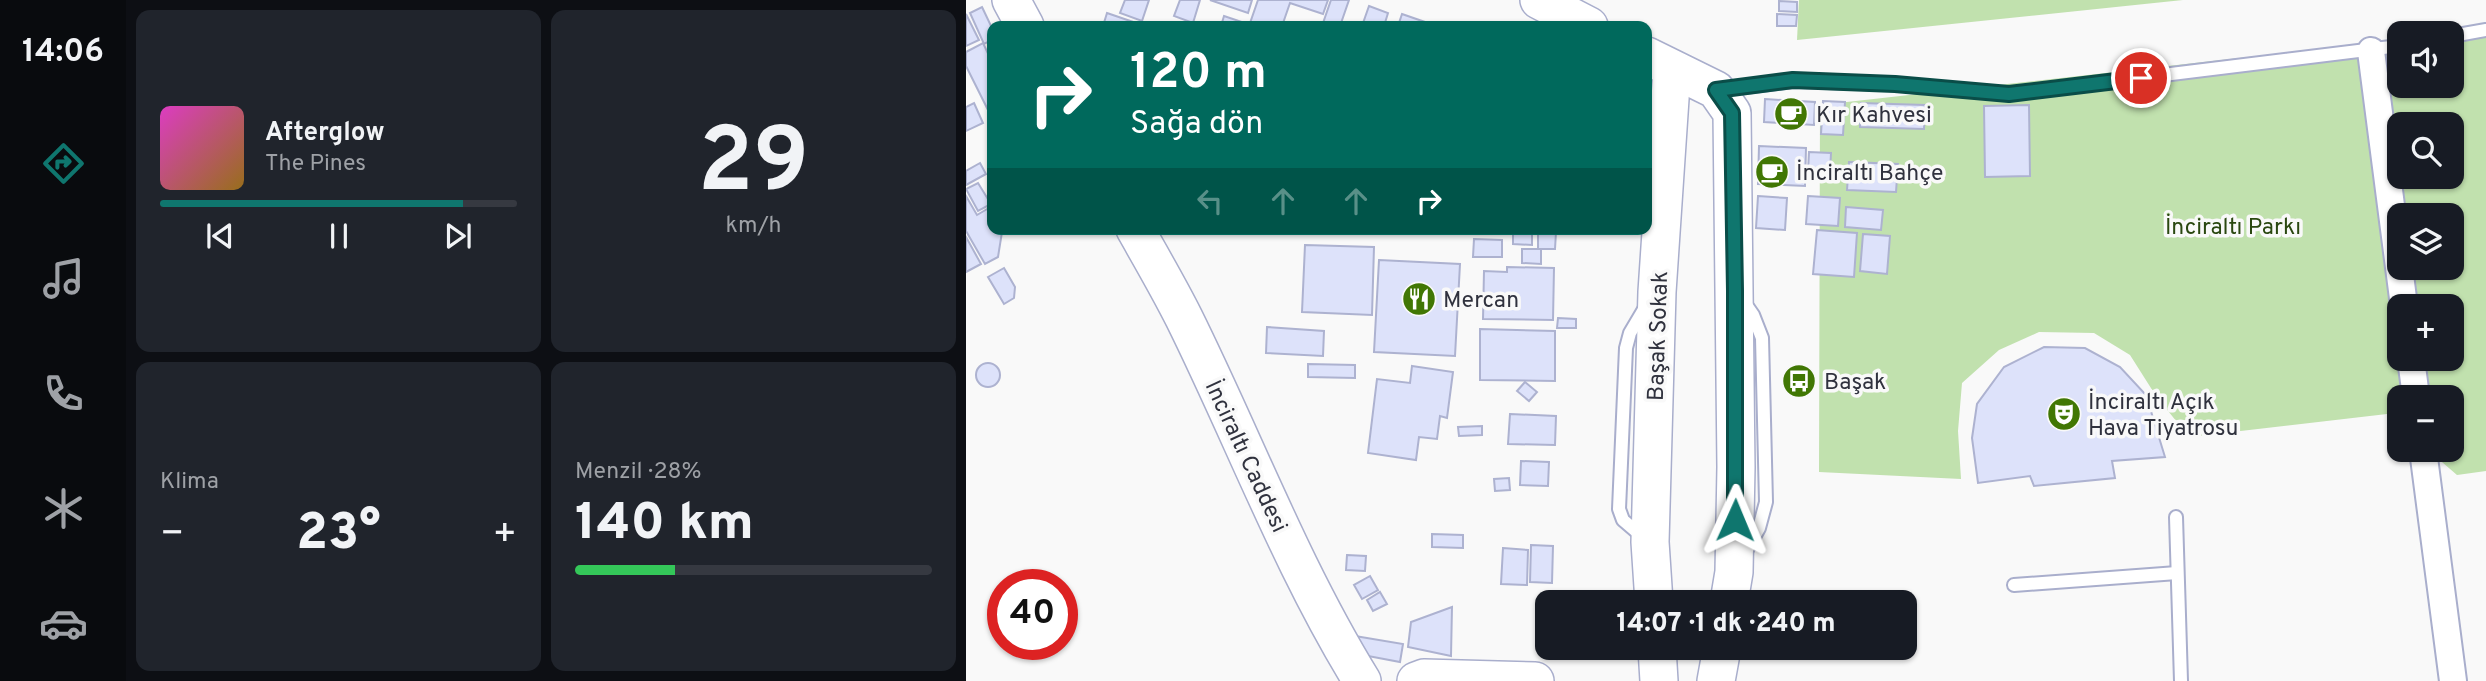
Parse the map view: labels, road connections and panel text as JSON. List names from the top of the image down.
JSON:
{
  "streets": {
    "street": ["Başak Sokak", "İnciraltı Caddesi"]
  },
  "parks": ["İnciraltı Parkı"],
  "places": {
    "cafe": ["Kır Kahvesi", "İnciraltı Bahçe"],
    "restaurant": ["Mercan"],
    "bus stop": ["Başak"],
    "theatre": ["İnciraltı Açık Hava Tiyatrosu"]
  },
  "page": {
    "tabs": "14:06",
    "tile": [
      ["29", "km/h"],
      "Klima",
      ["Menzil · 28%", "140 km"]
    ],
    "map_buttons": ["+", "−"],
    "turn": ["120 m", "Sağa dön"],
    "song": ["Afterglow", "The Pines"],
    "heat": ["−", "23°", "+"],
    "limit": "40",
    "trip": "14:07 · 1 dk · 240 m"
  }
}
